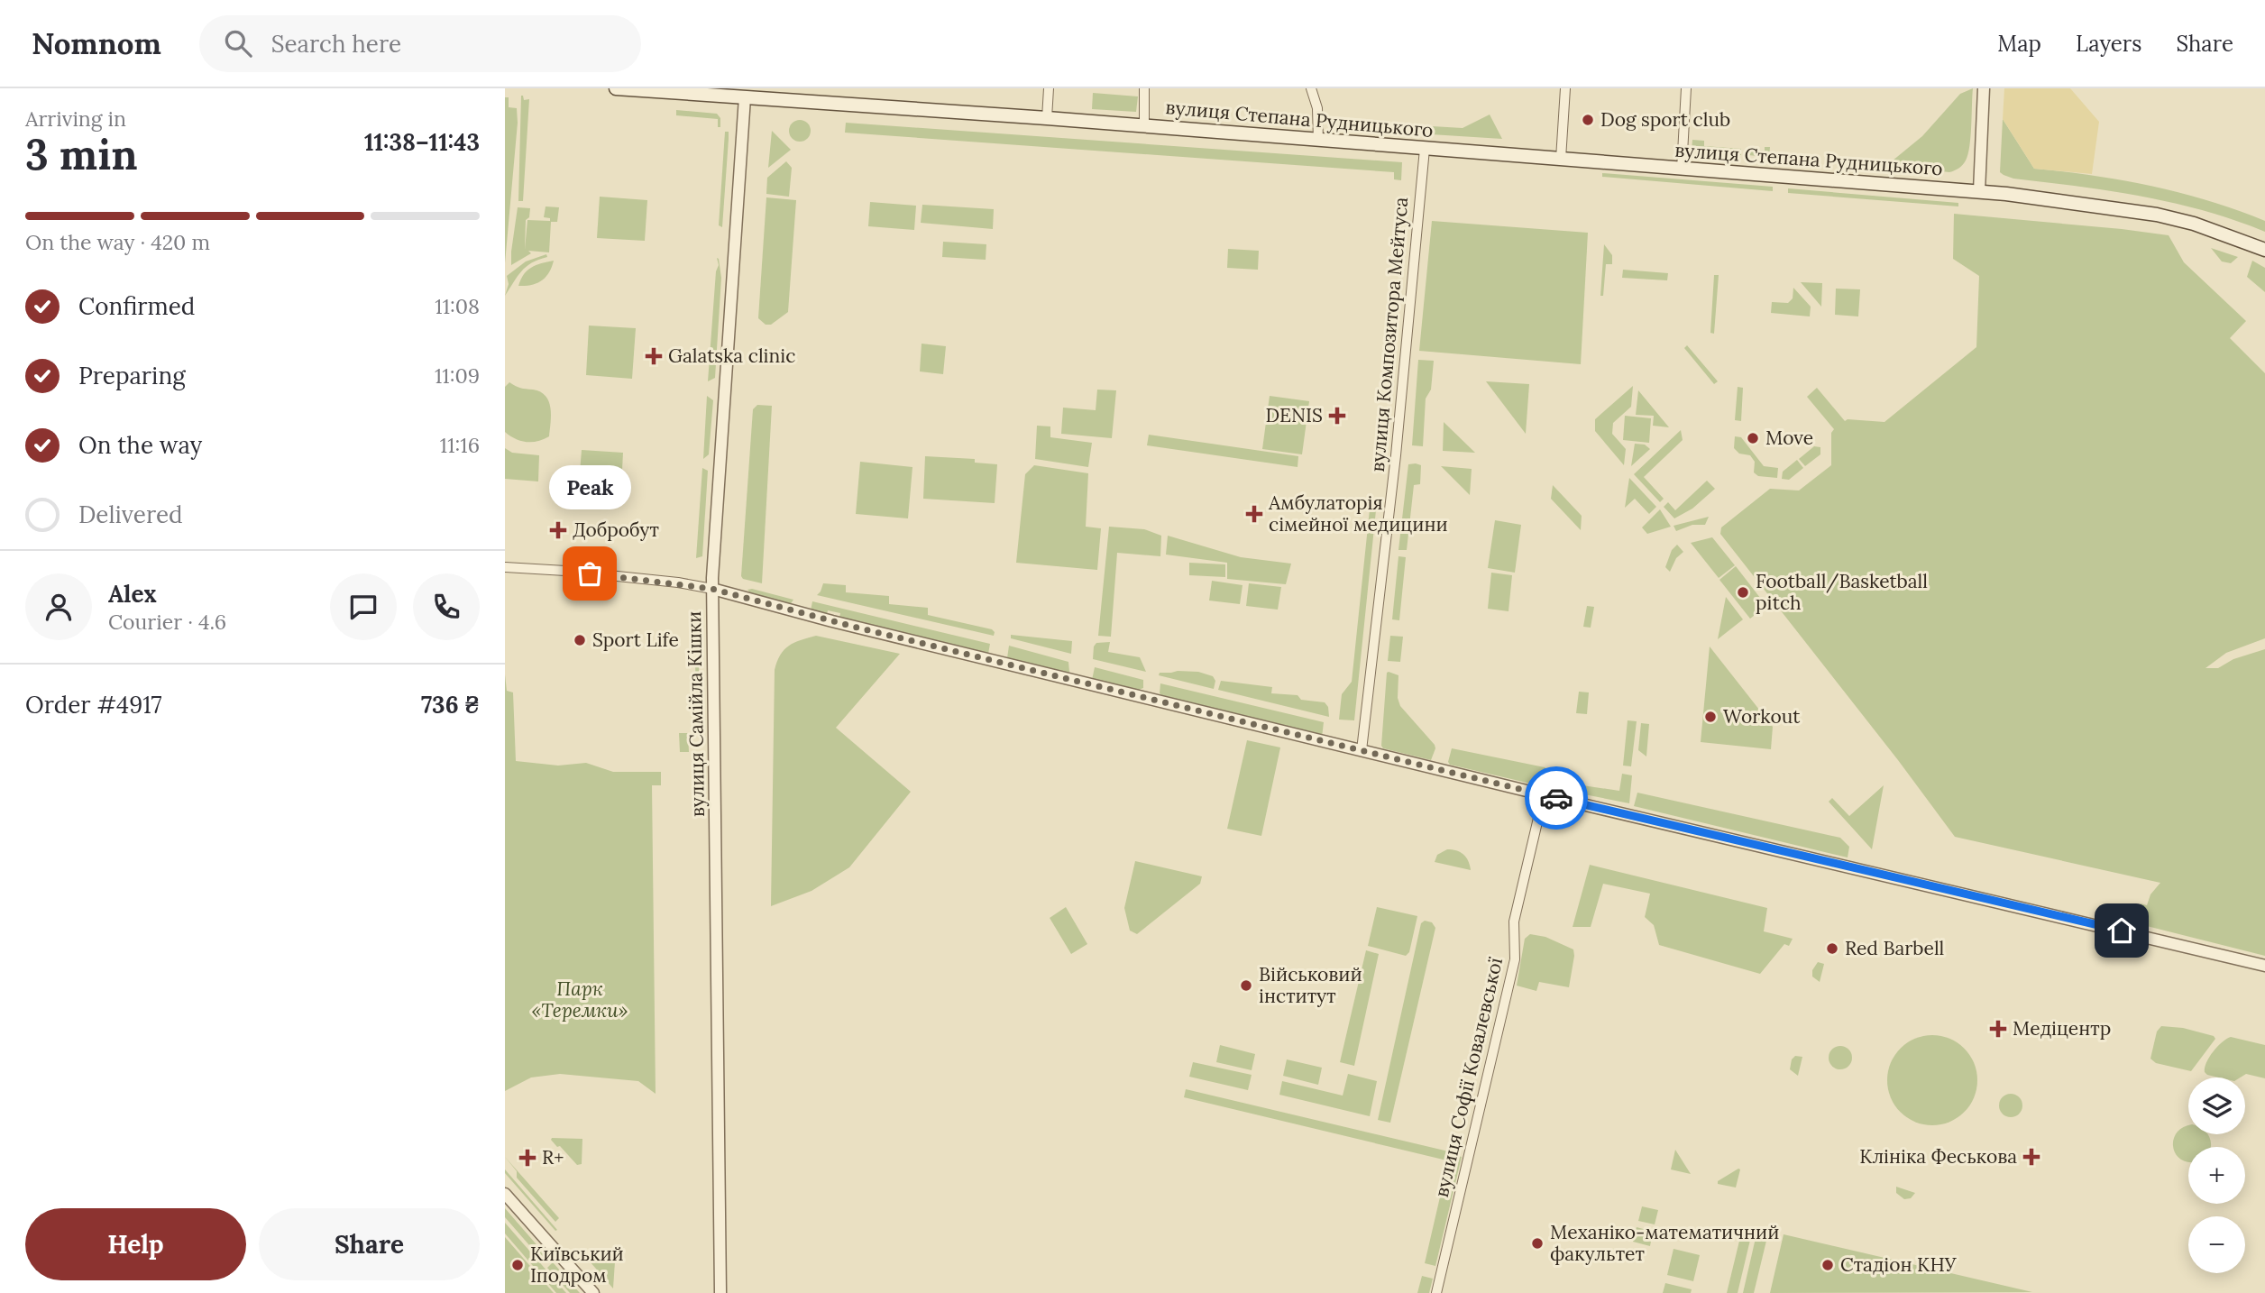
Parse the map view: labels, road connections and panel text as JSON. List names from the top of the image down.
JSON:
{
  "streets": {
    "main road": ["вулиця Степана Рудницького"],
    "street": ["вулиця Композитора Мейтуса", "вулиця Самійла Кішки", "вулиця Софії Ковалевської"]
  },
  "crossings": [
    ["вулиця Степана Рудницького", "вулиця Композитора Мейтуса"],
    ["вулиця Степана Рудницького", "вулиця Самійла Кішки"]
  ],
  "parks": ["Парк «Теремки»"],
  "places": {
    "other": [
      "Dog sport club",
      "Move",
      "Peak",
      "Football/Basketball pitch",
      "Sport Life",
      "Workout",
      "Red Barbell",
      "Військовий інститут",
      "Механіко-математичний факультет",
      "Київський Іподром",
      "Стадіон КНУ"
    ],
    "health": [
      "Galatska clinic",
      "DENIS",
      "Амбулаторія сімейної медицини",
      "Добробут",
      "Медіцентр",
      "Клініка Феськова",
      "R+"
    ]
  },
  "page": {
    "header": "Nomnom",
    "search": "Search here",
    "nav": ["Map", "Layers", "Share"],
    "heading": ["3 min", "Arriving in", "11:38–11:43"],
    "panel": [
      "Alex",
      "Courier · 4.6",
      "Order #4917",
      "736 ₴"
    ],
    "bar": "On the way · 420 m",
    "list": [
      ["Confirmed", "11:08"],
      ["Preparing", "11:09"],
      ["On the way", "11:16"],
      "Delivered"
    ],
    "bubble": "Peak",
    "map_buttons": ["+", "−"],
    "buttons": ["Help", "Share"]
  }
}
